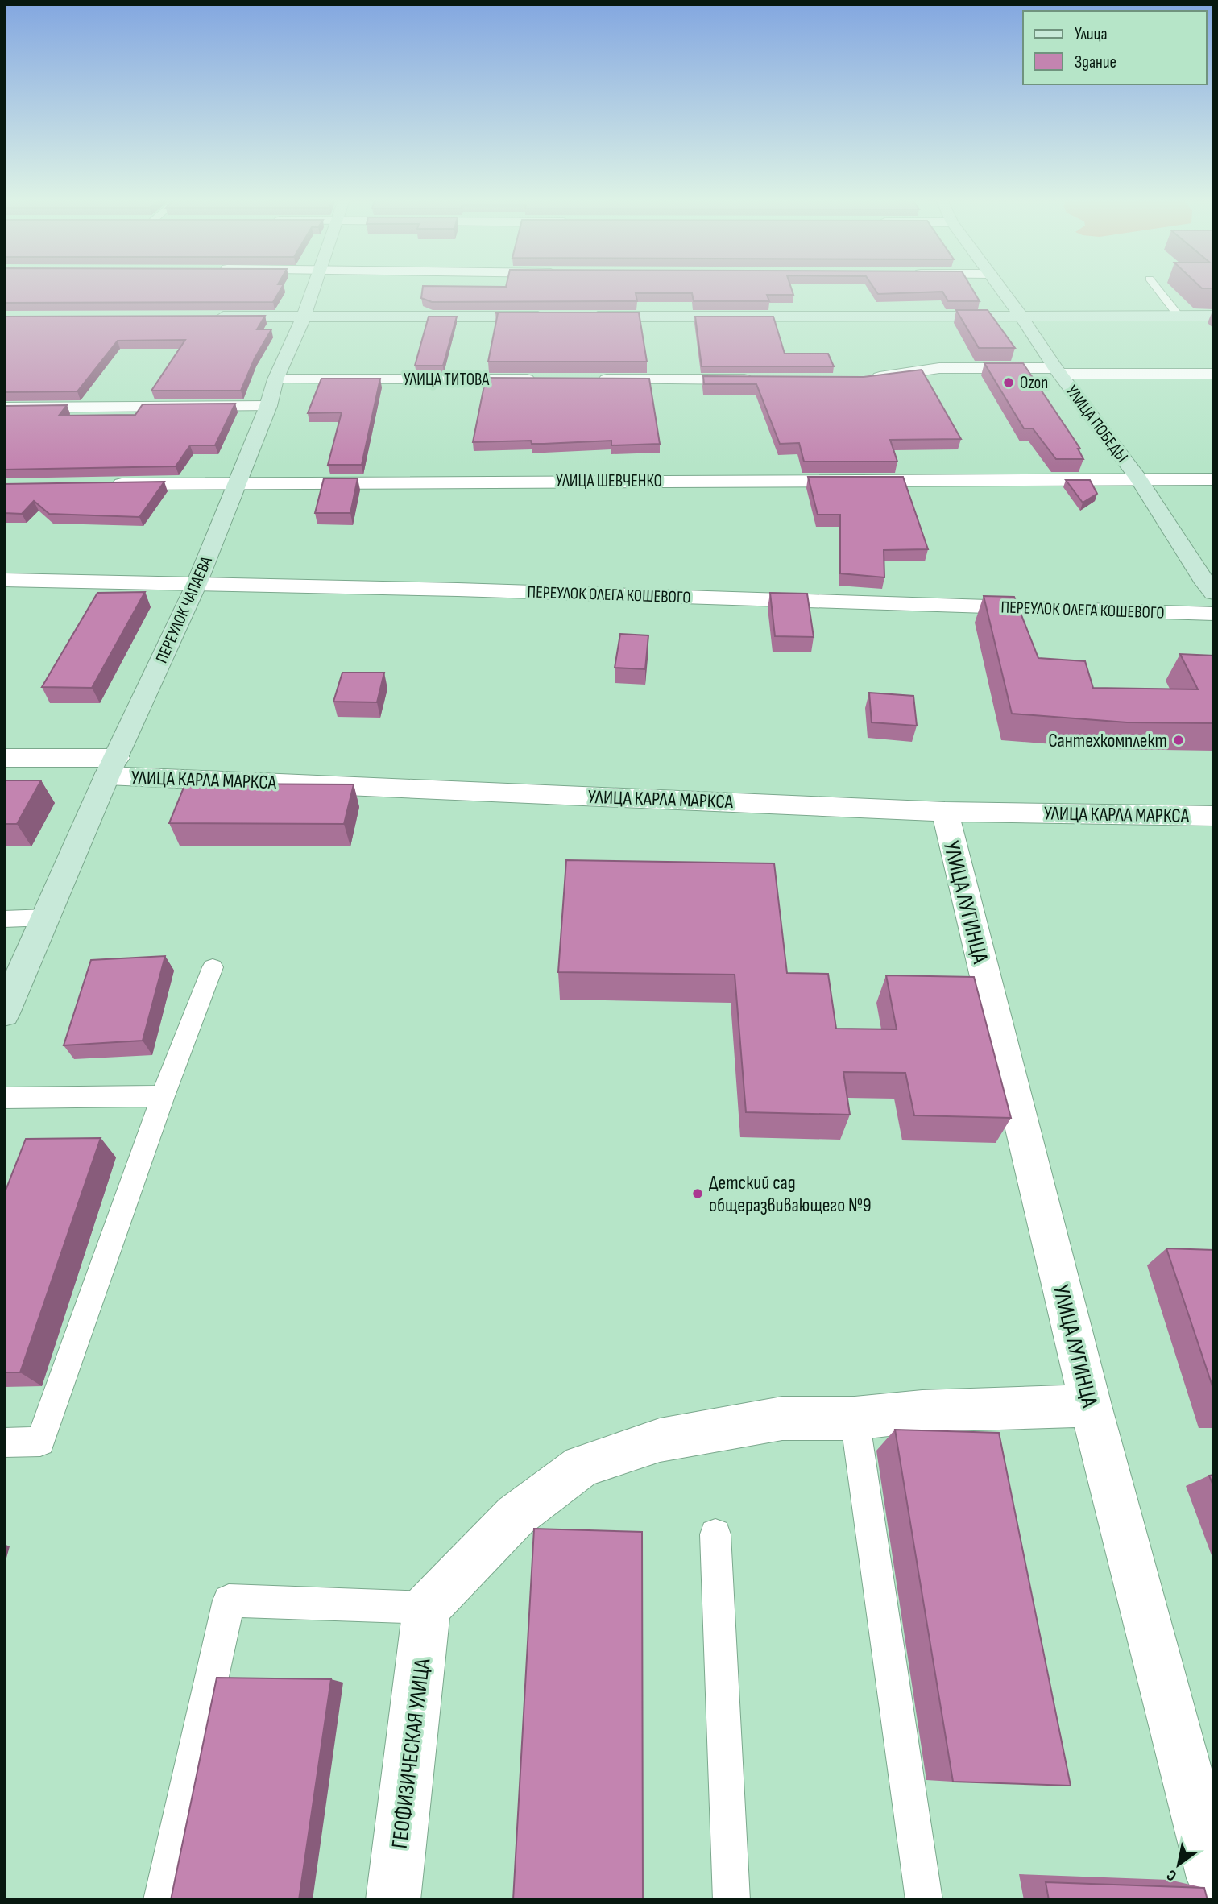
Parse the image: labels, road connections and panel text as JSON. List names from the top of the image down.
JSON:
{
  "streets": {
    "street": [
      "УЛИЦА ТИТОВА",
      "УЛИЦА ПОБЕДЫ",
      "УЛИЦА ШЕВЧЕНКО",
      "ПЕРЕУЛОК ОЛЕГА КОШЕВОГО",
      "ПЕРЕУЛОК ЧАПАЕВА",
      "УЛИЦА КАРЛА МАРКСА",
      "УЛИЦА ЛУГИНЦА",
      "ГЕОФИЗИЧЕСКАЯ УЛИЦА"
    ]
  },
  "crossings": [
    ["УЛИЦА ТИТОВА", "ПЕРЕУЛОК ЧАПАЕВА"],
    ["УЛИЦА ПОБЕДЫ", "УЛИЦА ШЕВЧЕНКО"],
    ["УЛИЦА ШЕВЧЕНКО", "ПЕРЕУЛОК ЧАПАЕВА"],
    ["ПЕРЕУЛОК ОЛЕГА КОШЕВОГО", "ПЕРЕУЛОК ЧАПАЕВА"],
    ["ПЕРЕУЛОК ЧАПАЕВА", "УЛИЦА КАРЛА МАРКСА"],
    ["УЛИЦА КАРЛА МАРКСА", "УЛИЦА ЛУГИНЦА"]
  ],
  "places": ["Ozon", "Сантехкомплект", "Детский сад общеразвивающего №9"],
  "legend": ["Улица", "Здание"],
  "north": "bottom left"
}
